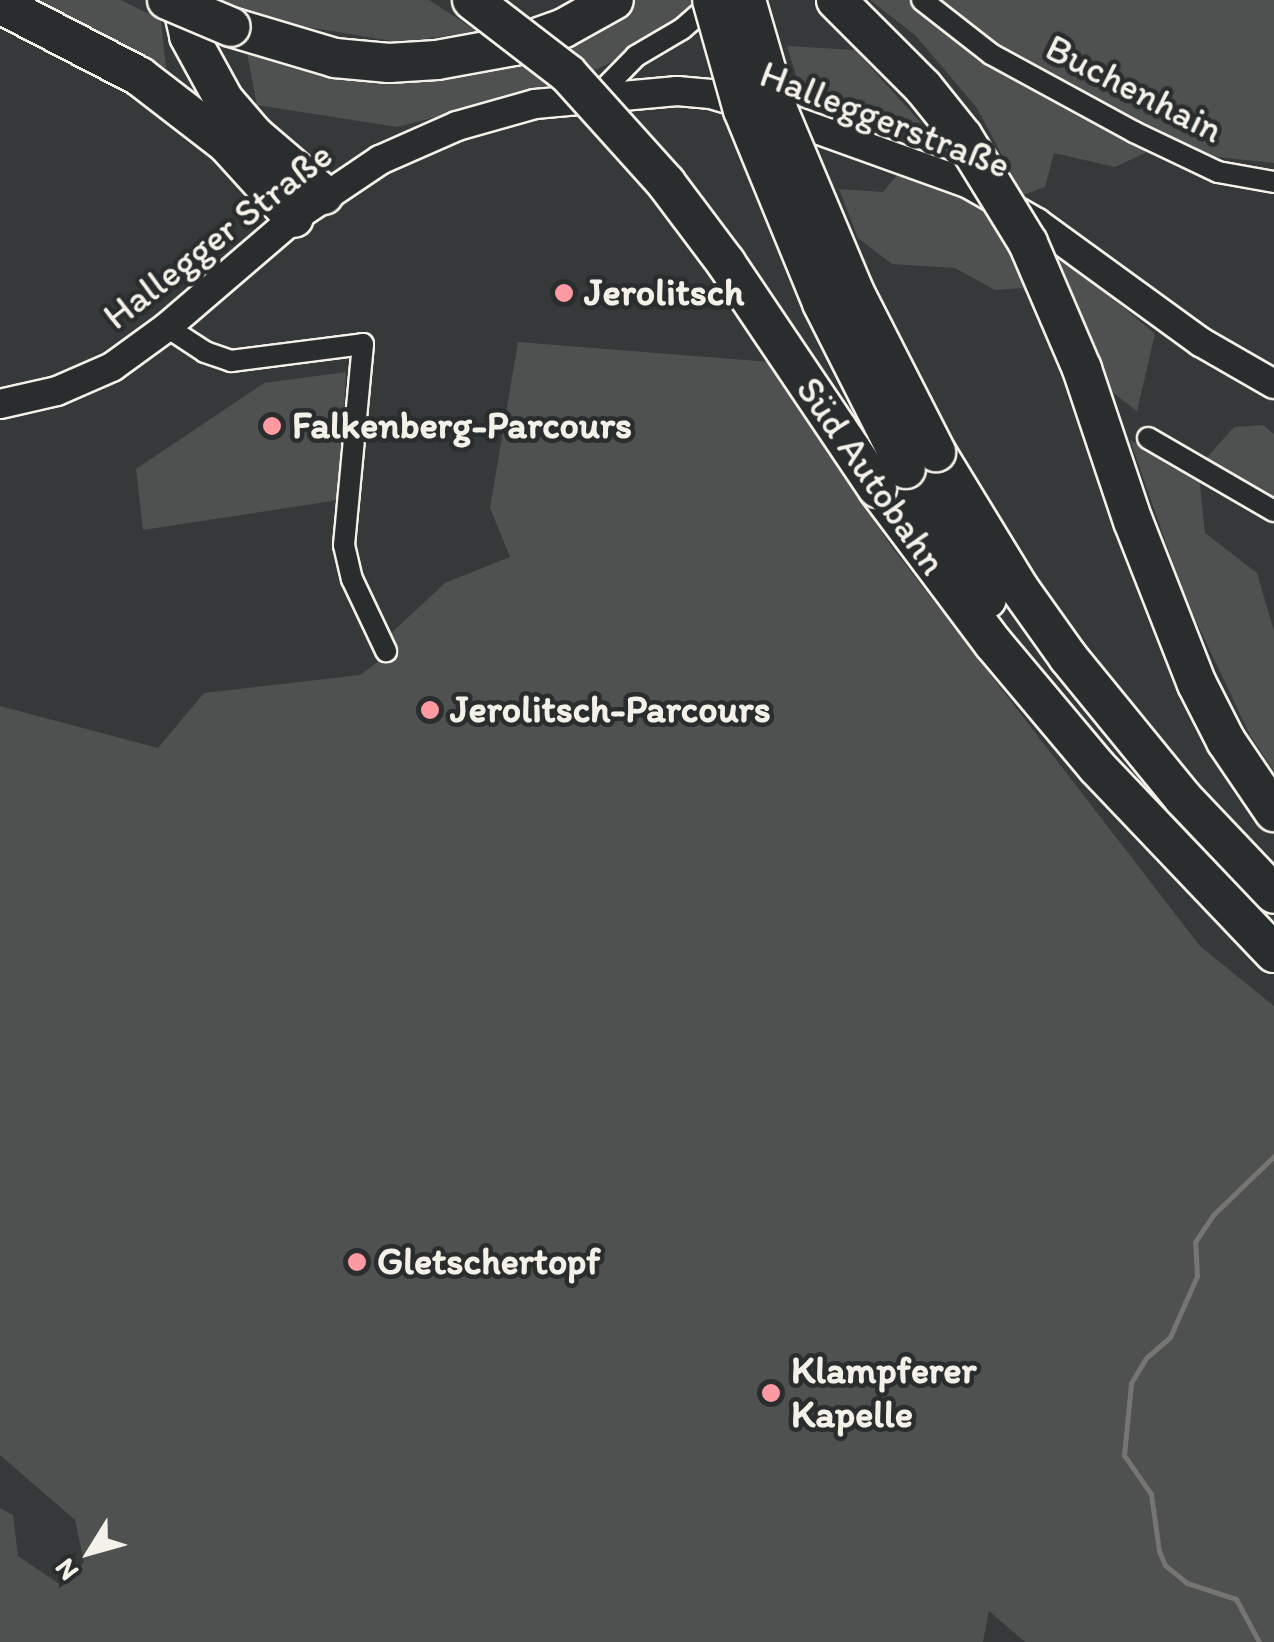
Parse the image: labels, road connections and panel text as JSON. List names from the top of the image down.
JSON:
{
  "streets": {
    "highway": ["Süd Autobahn"],
    "main road": ["Halleggerstraße", "Hallegger Straße"],
    "street": ["Buchenhain"]
  },
  "crossings": [
    ["Halleggerstraße", "Hallegger Straße"]
  ],
  "places": [
    "Jerolitsch",
    "Falkenberg-Parcours",
    "Jerolitsch-Parcours",
    "Gletschertopf",
    "Klampferer Kapelle"
  ],
  "north": "bottom left"
}
